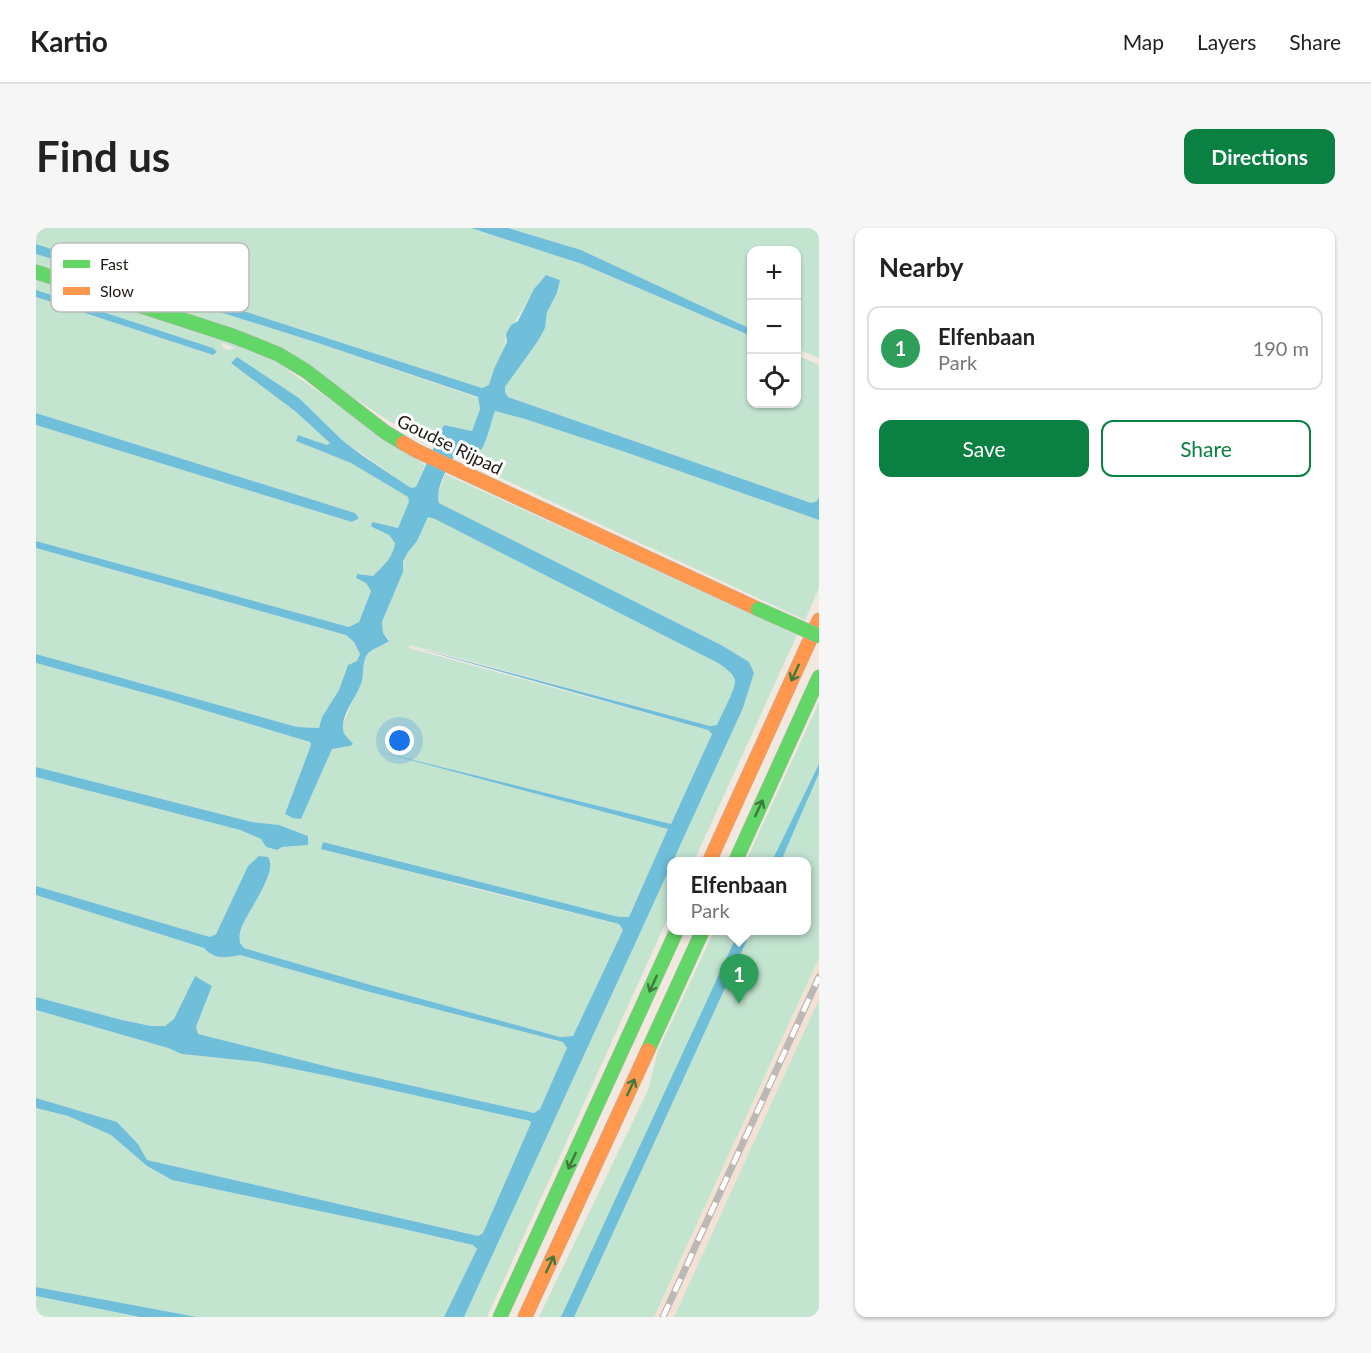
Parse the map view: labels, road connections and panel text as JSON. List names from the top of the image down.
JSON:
{
  "streets": {
    "main road": ["Goudse Rijpad"]
  },
  "legend": ["Fast", "Slow"],
  "page": {
    "header": "Kartio",
    "nav": ["Map", "Layers", "Share"],
    "buttons": [
      "Directions",
      ["Save", "Share"]
    ],
    "title": "Find us",
    "heading": "Nearby",
    "map_buttons": ["+", "−"],
    "list": [
      {
        "mark": "1",
        "name": "Elfenbaan",
        "note": "Park",
        "value": "190 m"
      }
    ],
    "popup": ["Elfenbaan", "Park"],
    "pins": "1"
  }
}
